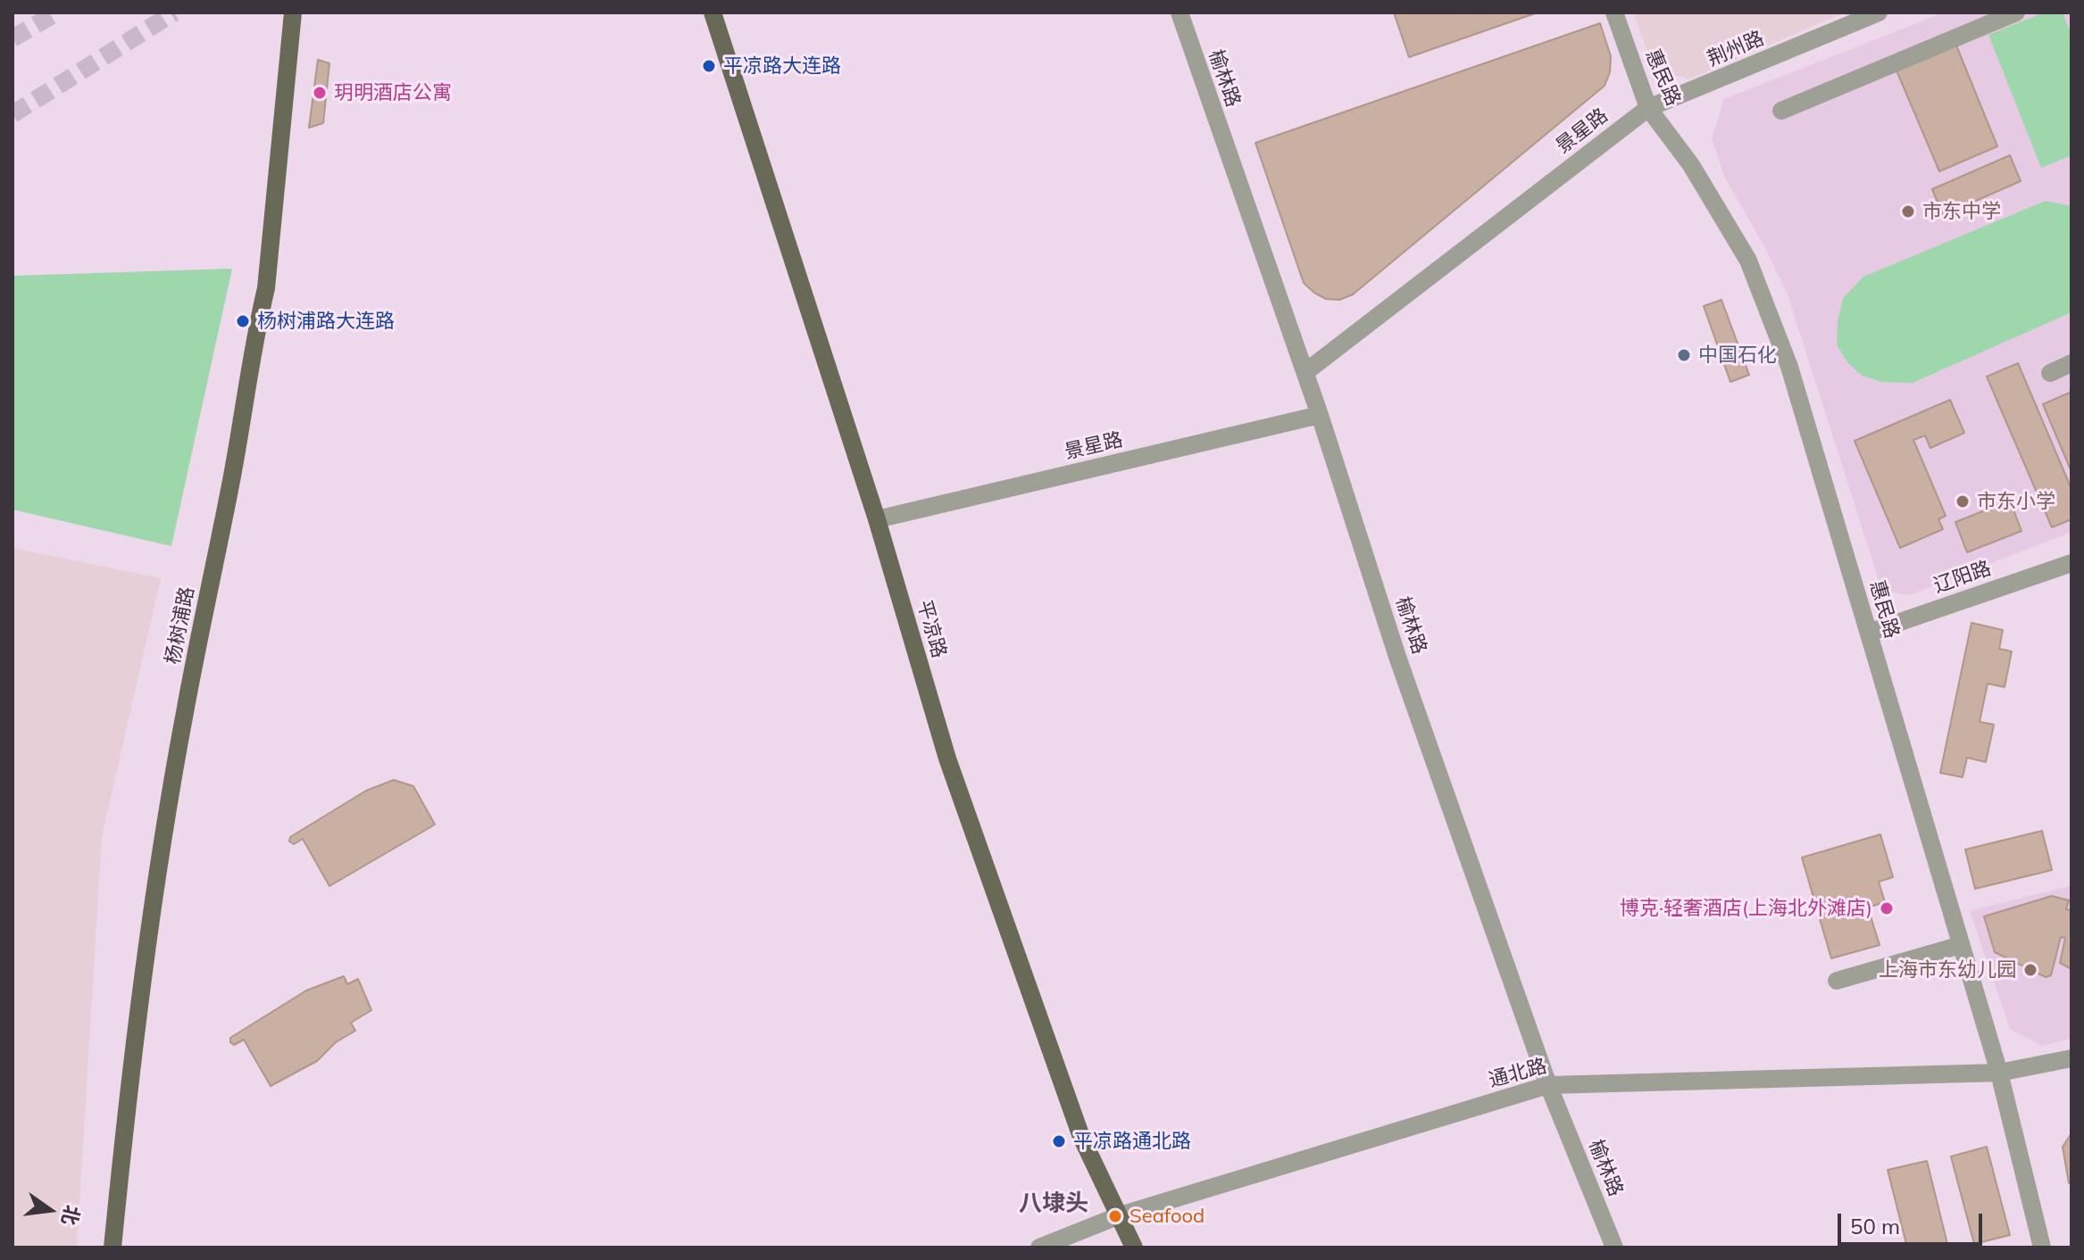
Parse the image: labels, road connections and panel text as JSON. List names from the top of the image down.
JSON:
{
  "streets": {
    "main road": ["杨树浦路", "平凉路"],
    "street": [
      "荆州路",
      "惠民路",
      "榆林路",
      "景星路",
      "辽阳路",
      "通北路"
    ]
  },
  "crossings": [
    ["荆州路", "惠民路"],
    ["荆州路", "景星路"],
    ["惠民路", "景星路"],
    ["惠民路", "辽阳路"],
    ["惠民路", "通北路"],
    ["榆林路", "景星路"],
    ["榆林路", "通北路"],
    ["景星路", "平凉路"],
    ["平凉路", "通北路"]
  ],
  "districts": ["八埭头"],
  "places": [
    "平凉路大连路",
    "玥明酒店公寓",
    "市东中学",
    "杨树浦路大连路",
    "中国石化",
    "市东小学",
    "博克·轻奢酒店(上海北外滩店)",
    "上海市东幼儿园",
    "平凉路通北路",
    "Seafood"
  ],
  "scale_bar": "50 m",
  "north": "right"
}
